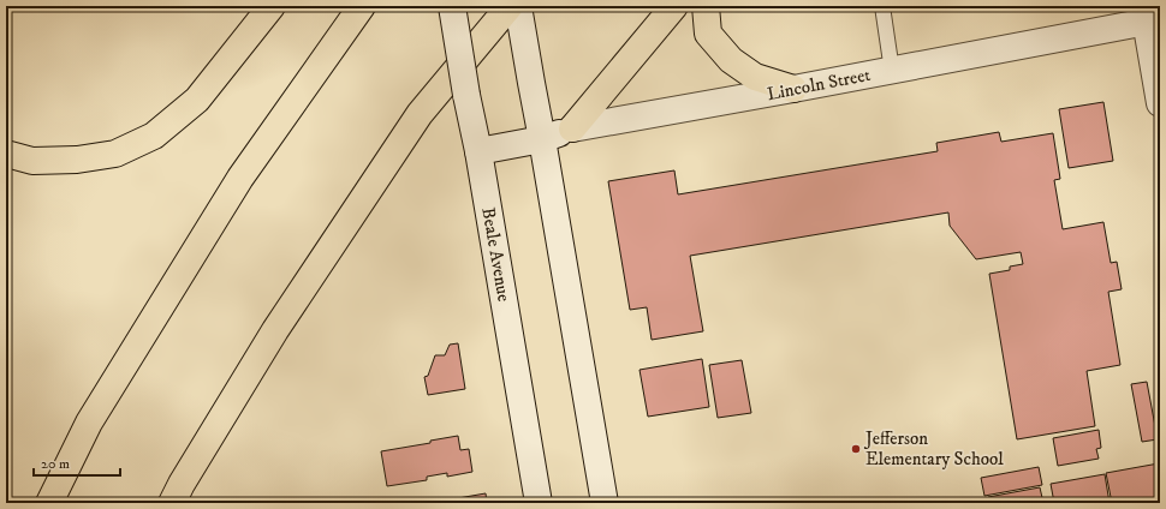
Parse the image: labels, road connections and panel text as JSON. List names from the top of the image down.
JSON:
{
  "streets": {
    "main road": ["Lincoln Street", "Beale Avenue"]
  },
  "crossings": [
    ["Lincoln Street", "Beale Avenue"]
  ],
  "places": ["Jefferson Elementary School"],
  "scale_bar": "20 m"
}
